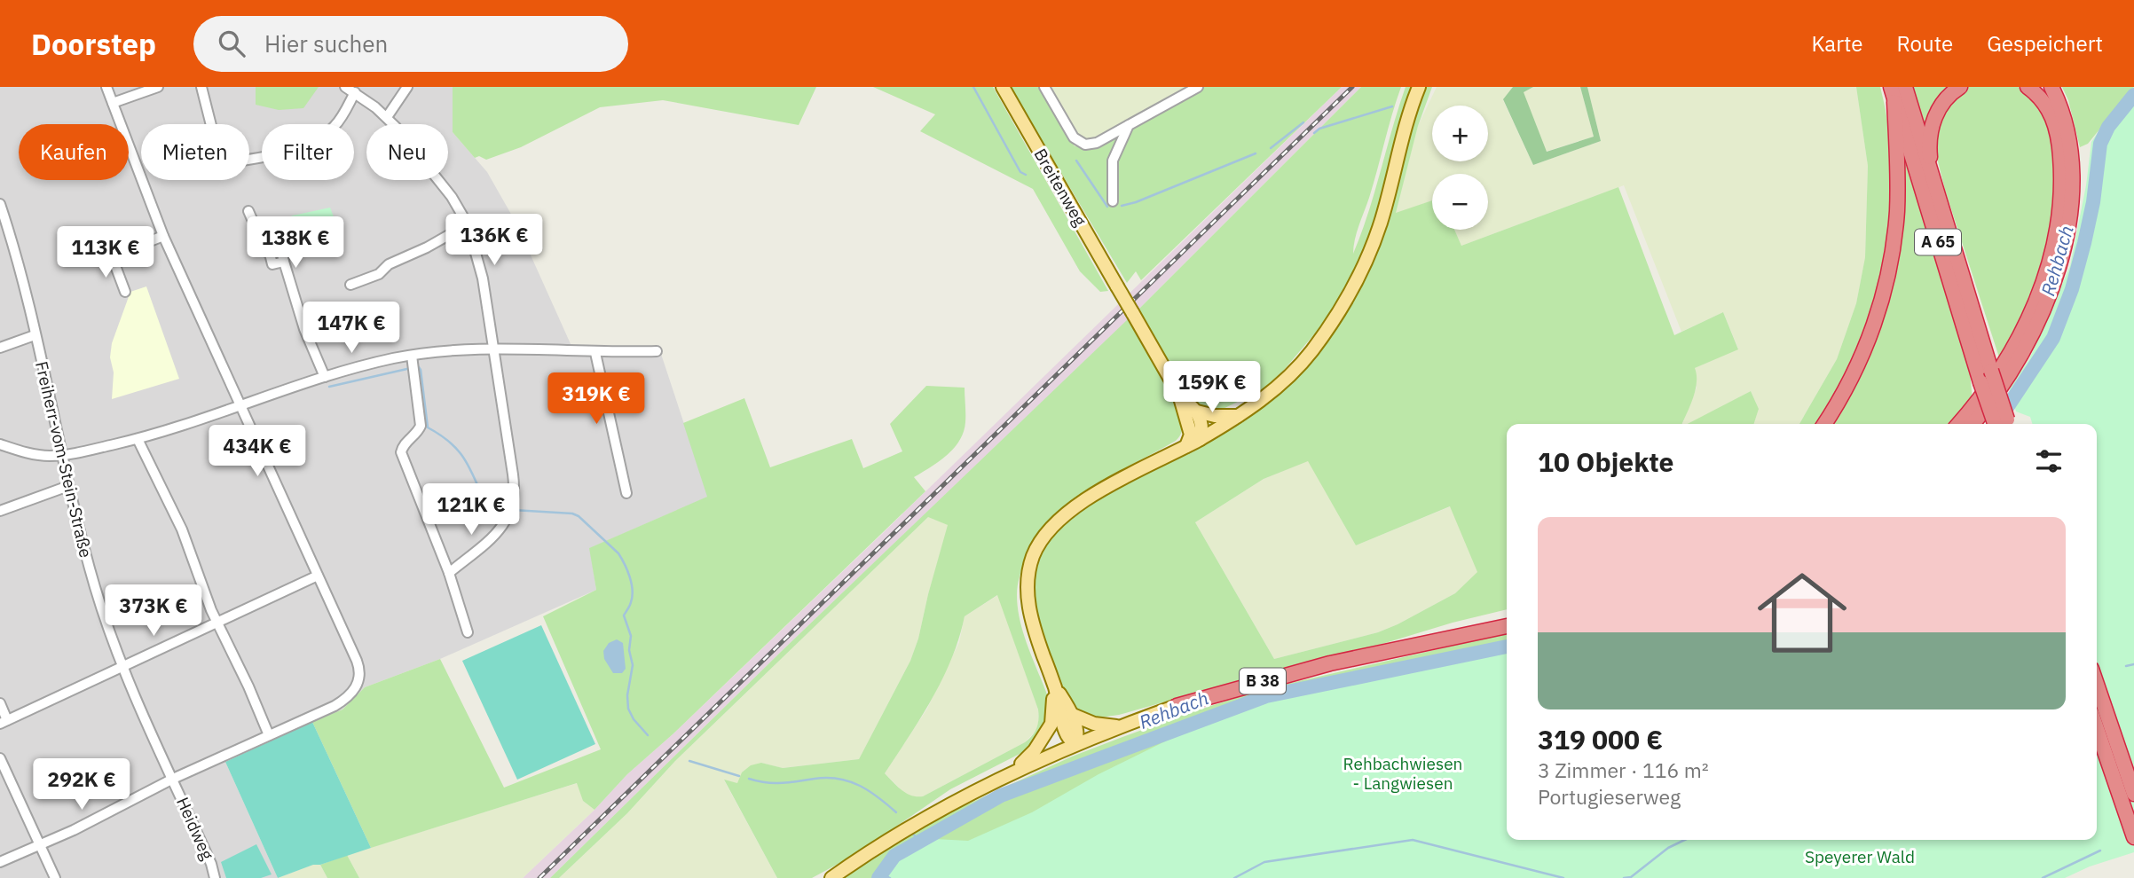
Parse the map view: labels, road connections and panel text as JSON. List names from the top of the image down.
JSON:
{
  "streets": {
    "highway": ["A 65", "B 38"],
    "main road": ["Breitenweg"],
    "street": ["Freiherr-vom-Stein-Straße", "Heidweg"]
  },
  "crossings": [
    ["Freiherr-vom-Stein-Straße", "Heidweg"]
  ],
  "water": ["Rehbach"],
  "parks": ["Rehbachwiesen - Langwiesen", "Speyerer Wald"],
  "page": {
    "header": "Doorstep",
    "search": "Hier suchen",
    "nav": ["Karte", "Route", "Gespeichert"],
    "map_buttons": ["+", "−"],
    "chip": [
      "Kaufen",
      "Mieten",
      "Filter",
      "Neu"
    ],
    "price": [
      "136K €",
      "138K €",
      "113K €",
      "147K €",
      "159K €",
      "319K €",
      "434K €",
      "121K €",
      "373K €",
      "292K €"
    ],
    "heading": "10 Objekte",
    "list": [
      {
        "name": "319 000 €",
        "note": "3 Zimmer · 116 m² · Portugieserweg"
      }
    ]
  }
}
